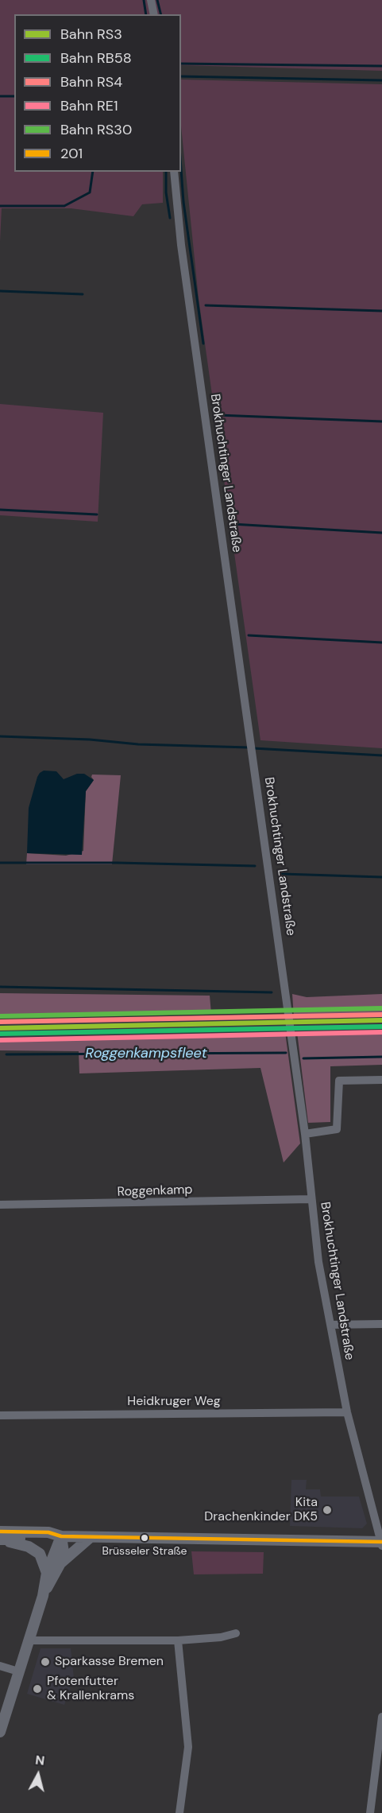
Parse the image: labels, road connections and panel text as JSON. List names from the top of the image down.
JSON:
{
  "streets": {
    "street": ["Brokhuchtinger Landstraße", "Roggenkamp", "Heidkruger Weg"]
  },
  "crossings": [
    ["Brokhuchtinger Landstraße", "Roggenkamp"],
    ["Brokhuchtinger Landstraße", "Heidkruger Weg"]
  ],
  "water": ["Roggenkampsfleet"],
  "places": [
    "Kita Drachenkinder DK5",
    "Brüsseler Straße",
    "Sparkasse Bremen",
    "Pfotenfutter & Krallenkrams"
  ],
  "lines": [
    "rail line RS30",
    "rail line RS4",
    "rail line RS3",
    "rail line RB58",
    "rail line RE1",
    "transit line 201"
  ],
  "legend": [
    "Bahn RS3",
    "Bahn RB58",
    "Bahn RS4",
    "Bahn RE1",
    "Bahn RS30",
    "201"
  ],
  "north": "top"
}
